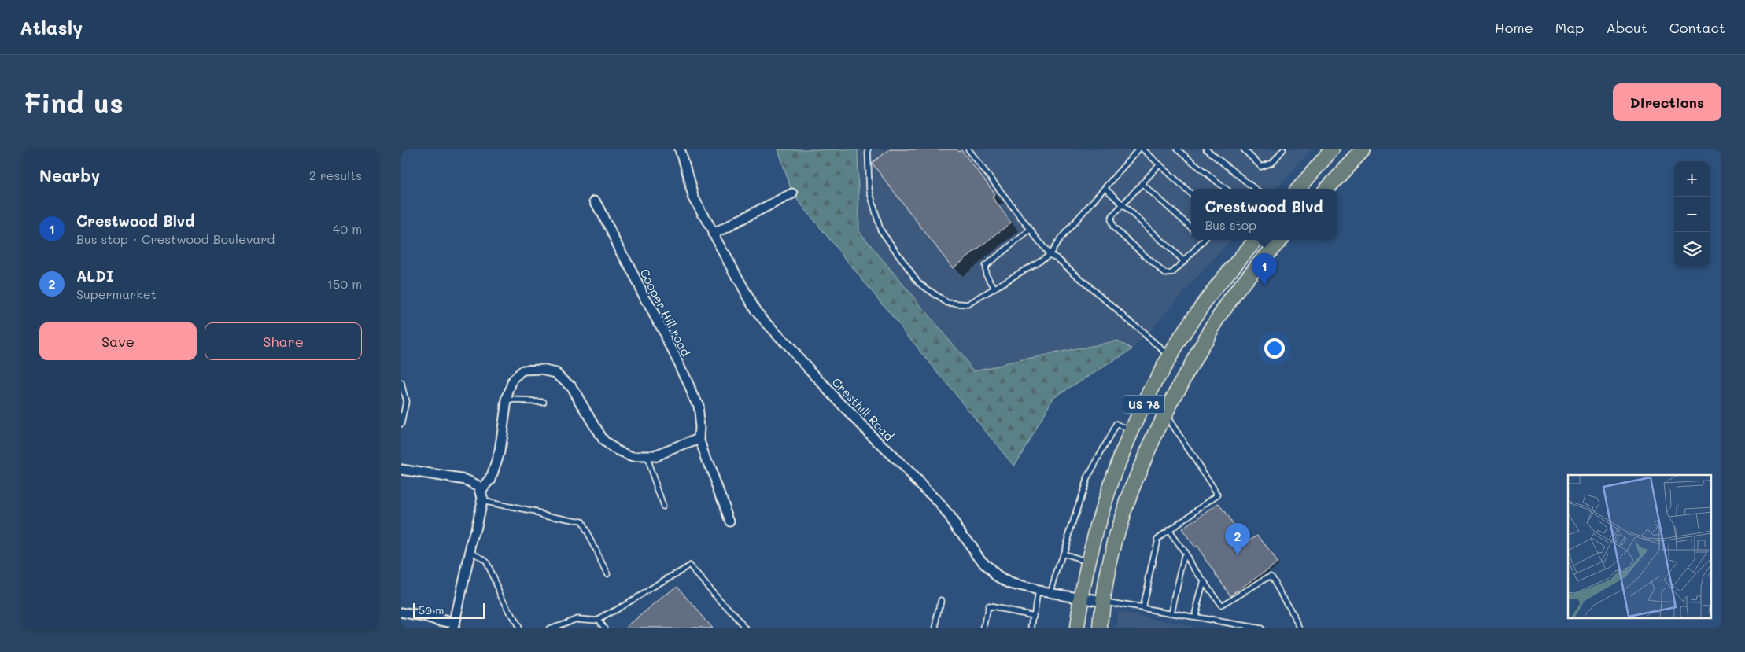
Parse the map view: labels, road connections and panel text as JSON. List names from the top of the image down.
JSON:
{
  "streets": {
    "main road": ["US 78"],
    "street": ["Cooper Hill road", "Cresthill Road"]
  },
  "crossings": [
    ["US 78", "Cresthill Road"]
  ],
  "scale_bar": "50 m",
  "page": {
    "header": "Atlasly",
    "nav": [
      "Home",
      "Map",
      "About",
      "Contact"
    ],
    "buttons": [
      "Directions",
      ["Save", "Share"]
    ],
    "title": "Find us",
    "heading": ["Nearby", "2 results"],
    "map_buttons": ["+", "−"],
    "popup": ["Crestwood Blvd", "Bus stop"],
    "list": [
      {
        "mark": "1",
        "name": "Crestwood Blvd",
        "note": "Bus stop · Crestwood Boulevard",
        "value": "40 m"
      },
      {
        "mark": "2",
        "name": "ALDI",
        "note": "Supermarket",
        "value": "150 m"
      }
    ],
    "pins": ["1", "2"],
    "scale": "50 m"
  }
}
